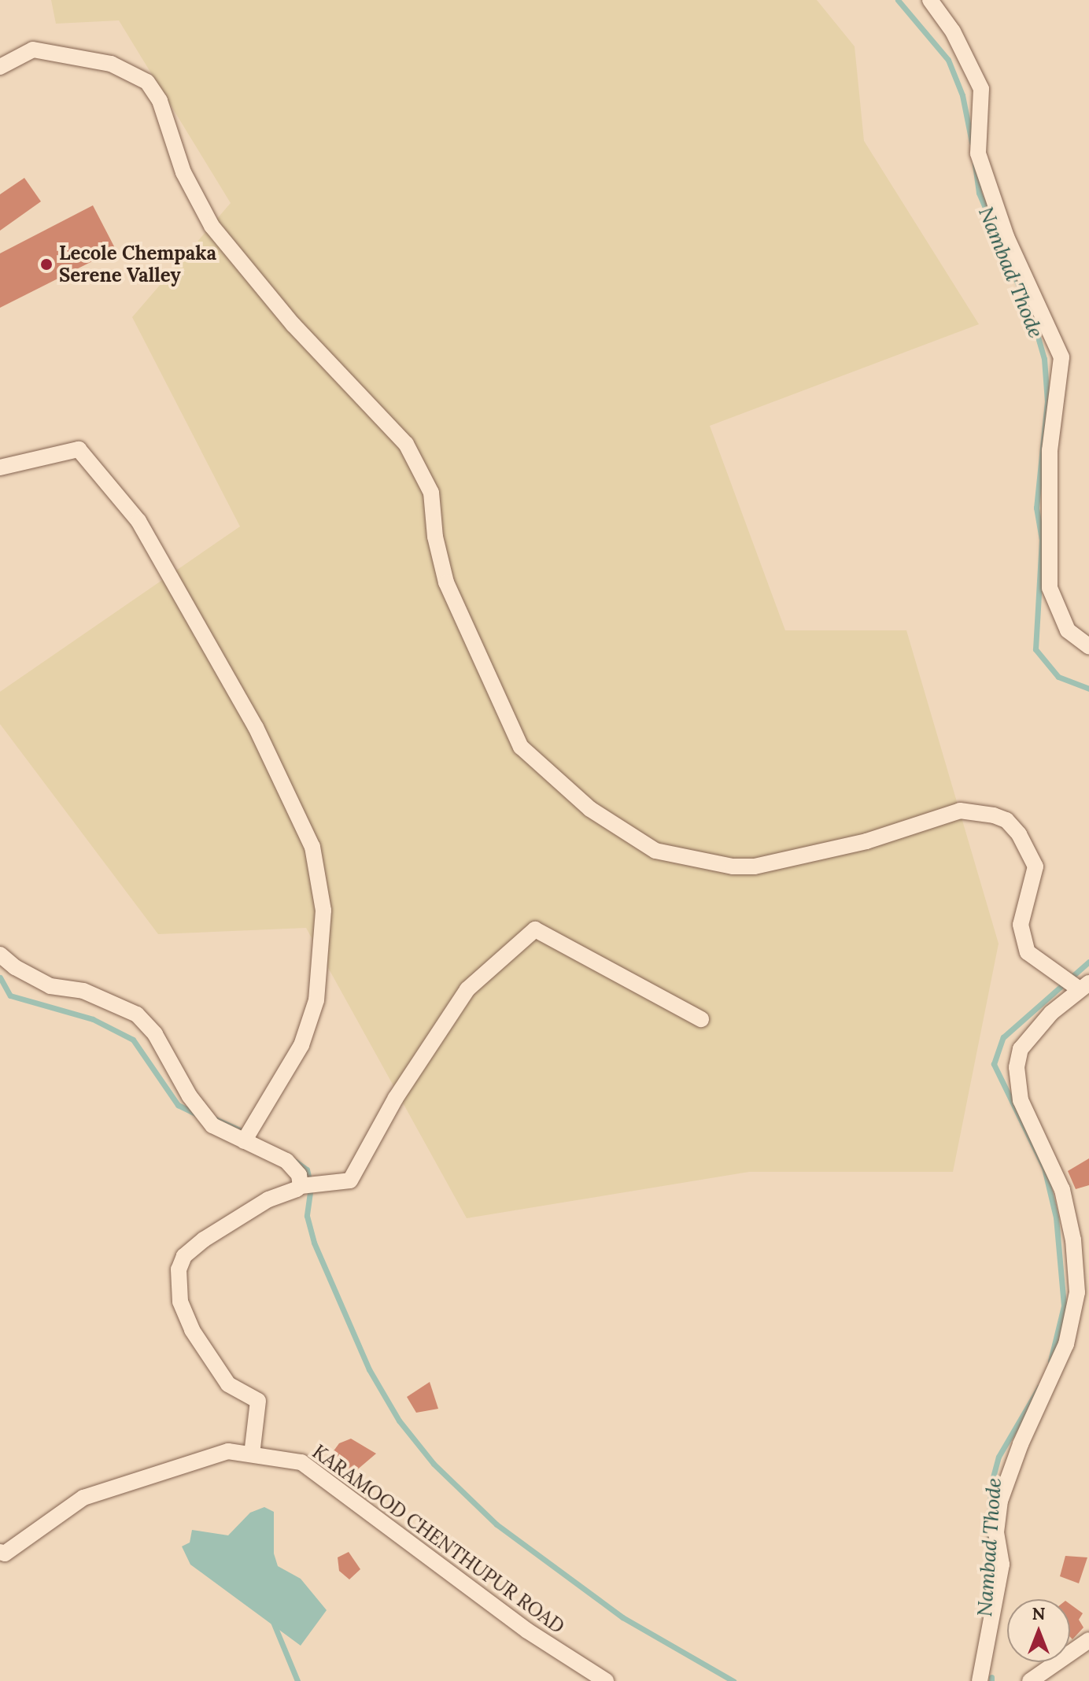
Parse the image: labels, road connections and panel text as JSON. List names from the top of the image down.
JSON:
{
  "streets": {
    "street": ["KARAMOOD CHENTHUPUR ROAD"]
  },
  "water": ["Nambad Thode"],
  "places": ["Lecole Chempaka Serene Valley"],
  "north": "top"
}
